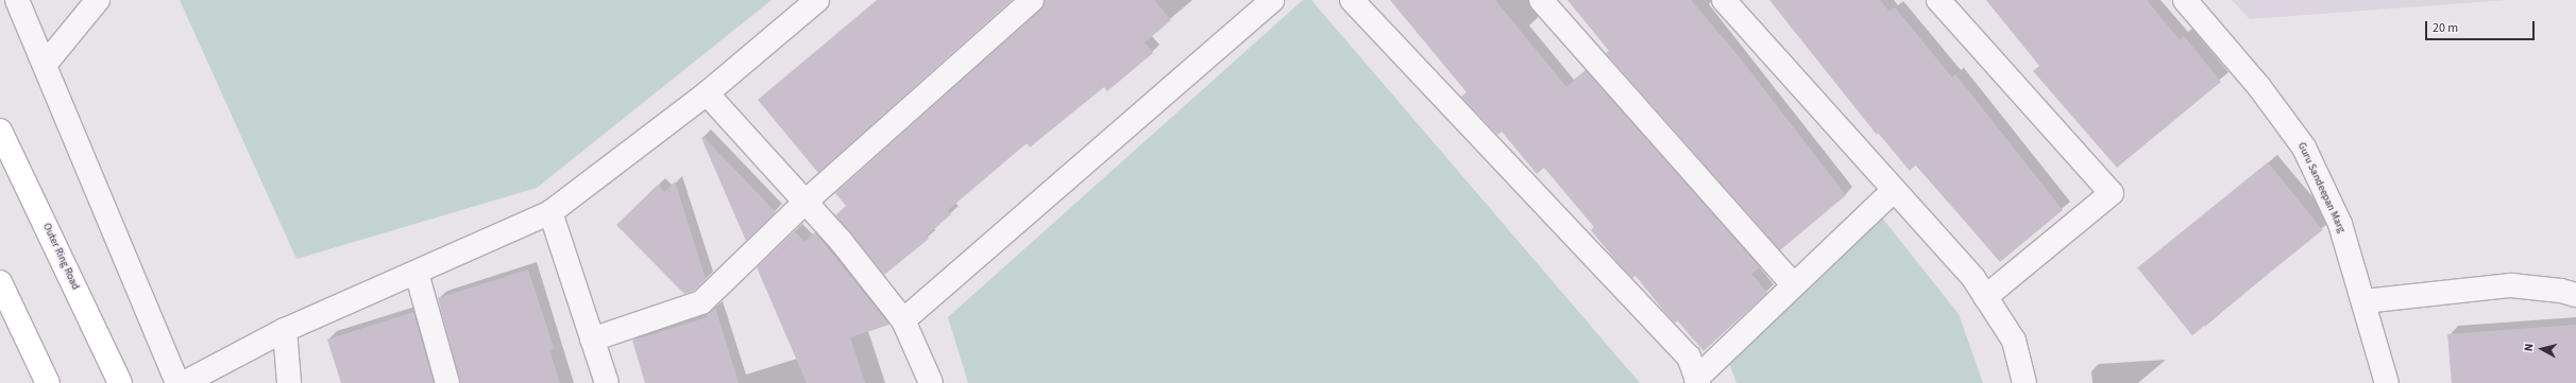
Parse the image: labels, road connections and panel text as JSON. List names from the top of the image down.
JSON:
{
  "streets": {
    "highway": ["Outer Ring Road"],
    "street": ["Guru Sandeepan Marg"]
  },
  "scale_bar": "20 m",
  "north": "left"
}
